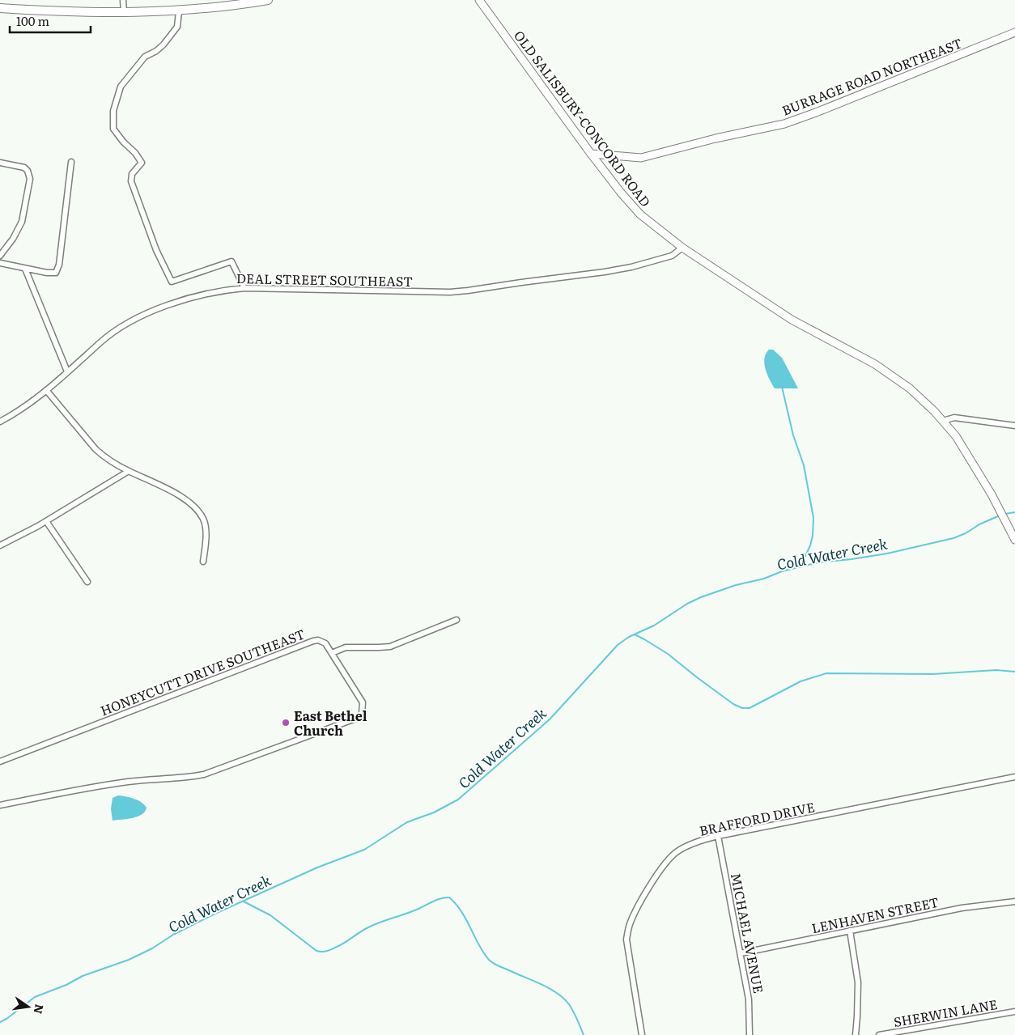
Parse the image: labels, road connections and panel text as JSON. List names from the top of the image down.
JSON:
{
  "streets": {
    "main road": ["BURRAGE ROAD NORTHEAST", "OLD SALISBURY-CONCORD ROAD"],
    "street": [
      "DEAL STREET SOUTHEAST",
      "HONEYCUTT DRIVE SOUTHEAST",
      "BRAFFORD DRIVE",
      "LENHAVEN STREET",
      "MICHAEL AVENUE",
      "SHERWIN LANE"
    ]
  },
  "crossings": [
    ["BURRAGE ROAD NORTHEAST", "OLD SALISBURY-CONCORD ROAD"],
    ["OLD SALISBURY-CONCORD ROAD", "DEAL STREET SOUTHEAST"],
    ["BRAFFORD DRIVE", "MICHAEL AVENUE"],
    ["LENHAVEN STREET", "MICHAEL AVENUE"]
  ],
  "water": ["Cold Water Creek"],
  "places": ["East Bethel Church"],
  "scale_bar": "100 m",
  "north": "right"
}
